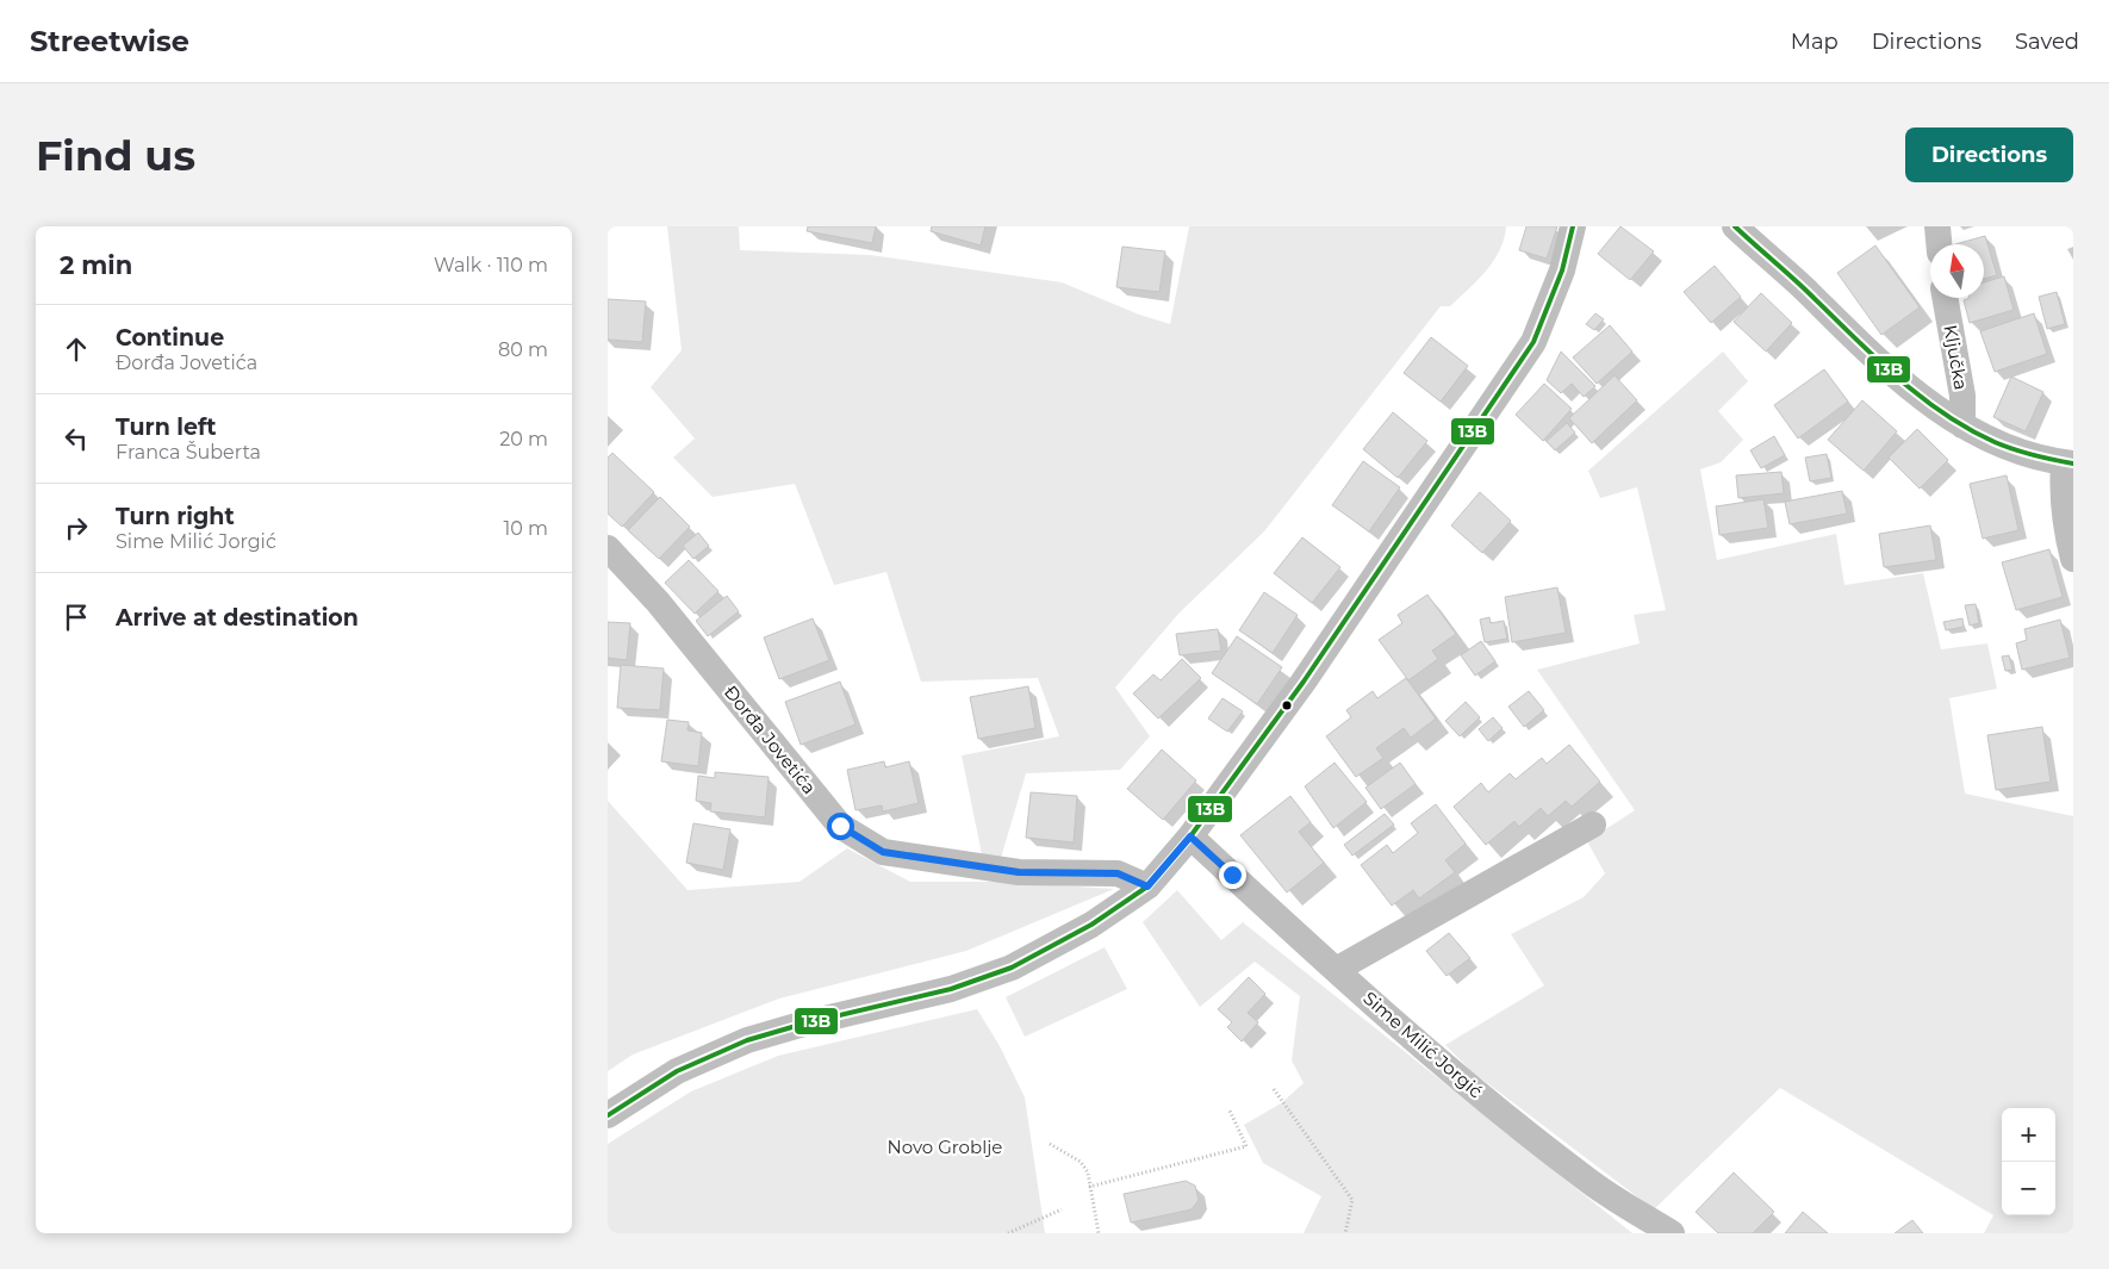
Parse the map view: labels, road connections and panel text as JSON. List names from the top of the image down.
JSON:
{
  "streets": {
    "street": ["Ključka", "Đorđa Jovetića", "Sime Milić Jorgić"]
  },
  "parks": ["Novo Groblje"],
  "lines": ["transit line 13B"],
  "north": "top",
  "page": {
    "header": "Streetwise",
    "nav": ["Map", "Directions", "Saved"],
    "buttons": "Directions",
    "title": "Find us",
    "heading": ["2 min", "Walk · 110 m"],
    "list": [
      ["Continue", "Đorđa Jovetića", "80 m"],
      ["Turn left", "Franca Šuberta", "20 m"],
      ["Turn right", "Sime Milić Jorgić", "10 m"],
      "Arrive at destination"
    ],
    "map_buttons": ["+", "−"]
  }
}
